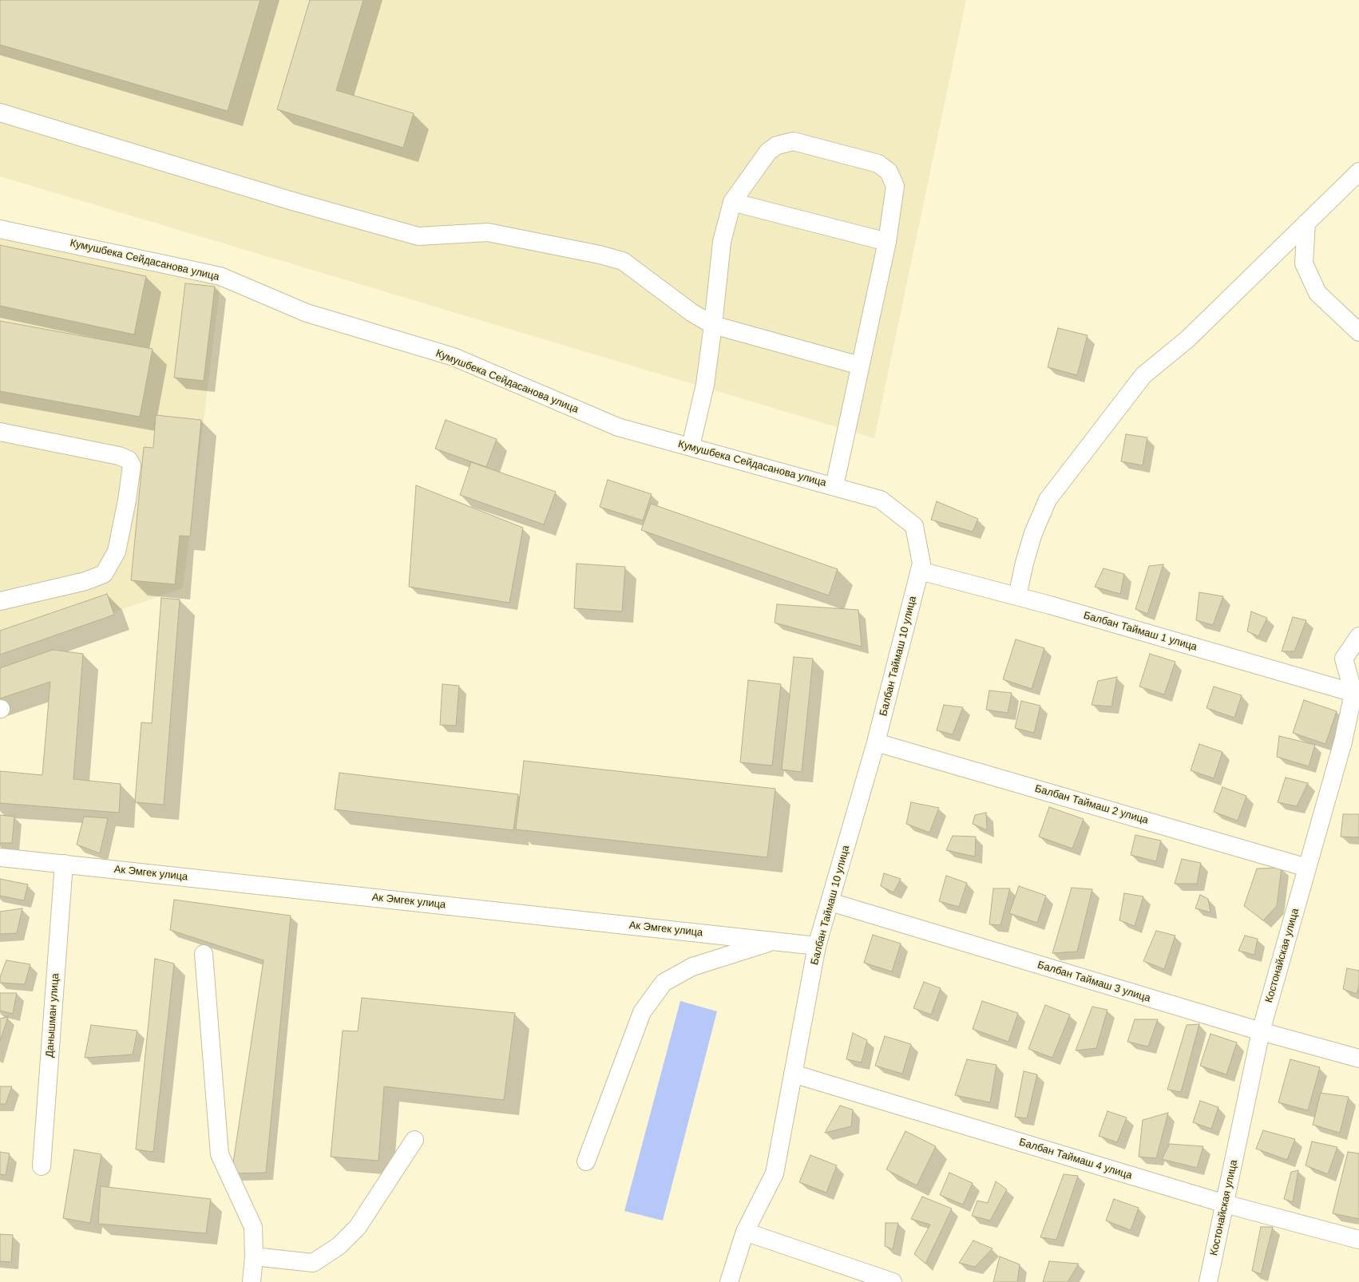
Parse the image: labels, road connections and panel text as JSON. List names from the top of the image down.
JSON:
{
  "streets": {
    "street": [
      "Кумушбека Сейдасанова улица",
      "Балбан Таймаш 1 улица",
      "Балбан Таймаш 10 улица",
      "Балбан Таймаш 2 улица",
      "Ак Эмгек улица",
      "Костонайская улица",
      "Балбан Таймаш 3 улица",
      "Данышман улица",
      "Балбан Таймаш 4 улица"
    ]
  },
  "crossings": [
    ["Кумушбека Сейдасанова улица", "Балбан Таймаш 10 улица"],
    ["Балбан Таймаш 1 улица", "Балбан Таймаш 10 улица"],
    ["Балбан Таймаш 1 улица", "Костонайская улица"],
    ["Балбан Таймаш 10 улица", "Балбан Таймаш 2 улица"],
    ["Балбан Таймаш 10 улица", "Ак Эмгек улица"],
    ["Балбан Таймаш 10 улица", "Балбан Таймаш 3 улица"],
    ["Балбан Таймаш 10 улица", "Балбан Таймаш 4 улица"],
    ["Балбан Таймаш 2 улица", "Костонайская улица"],
    ["Ак Эмгек улица", "Данышман улица"],
    ["Костонайская улица", "Балбан Таймаш 3 улица"],
    ["Костонайская улица", "Балбан Таймаш 4 улица"]
  ]
}
